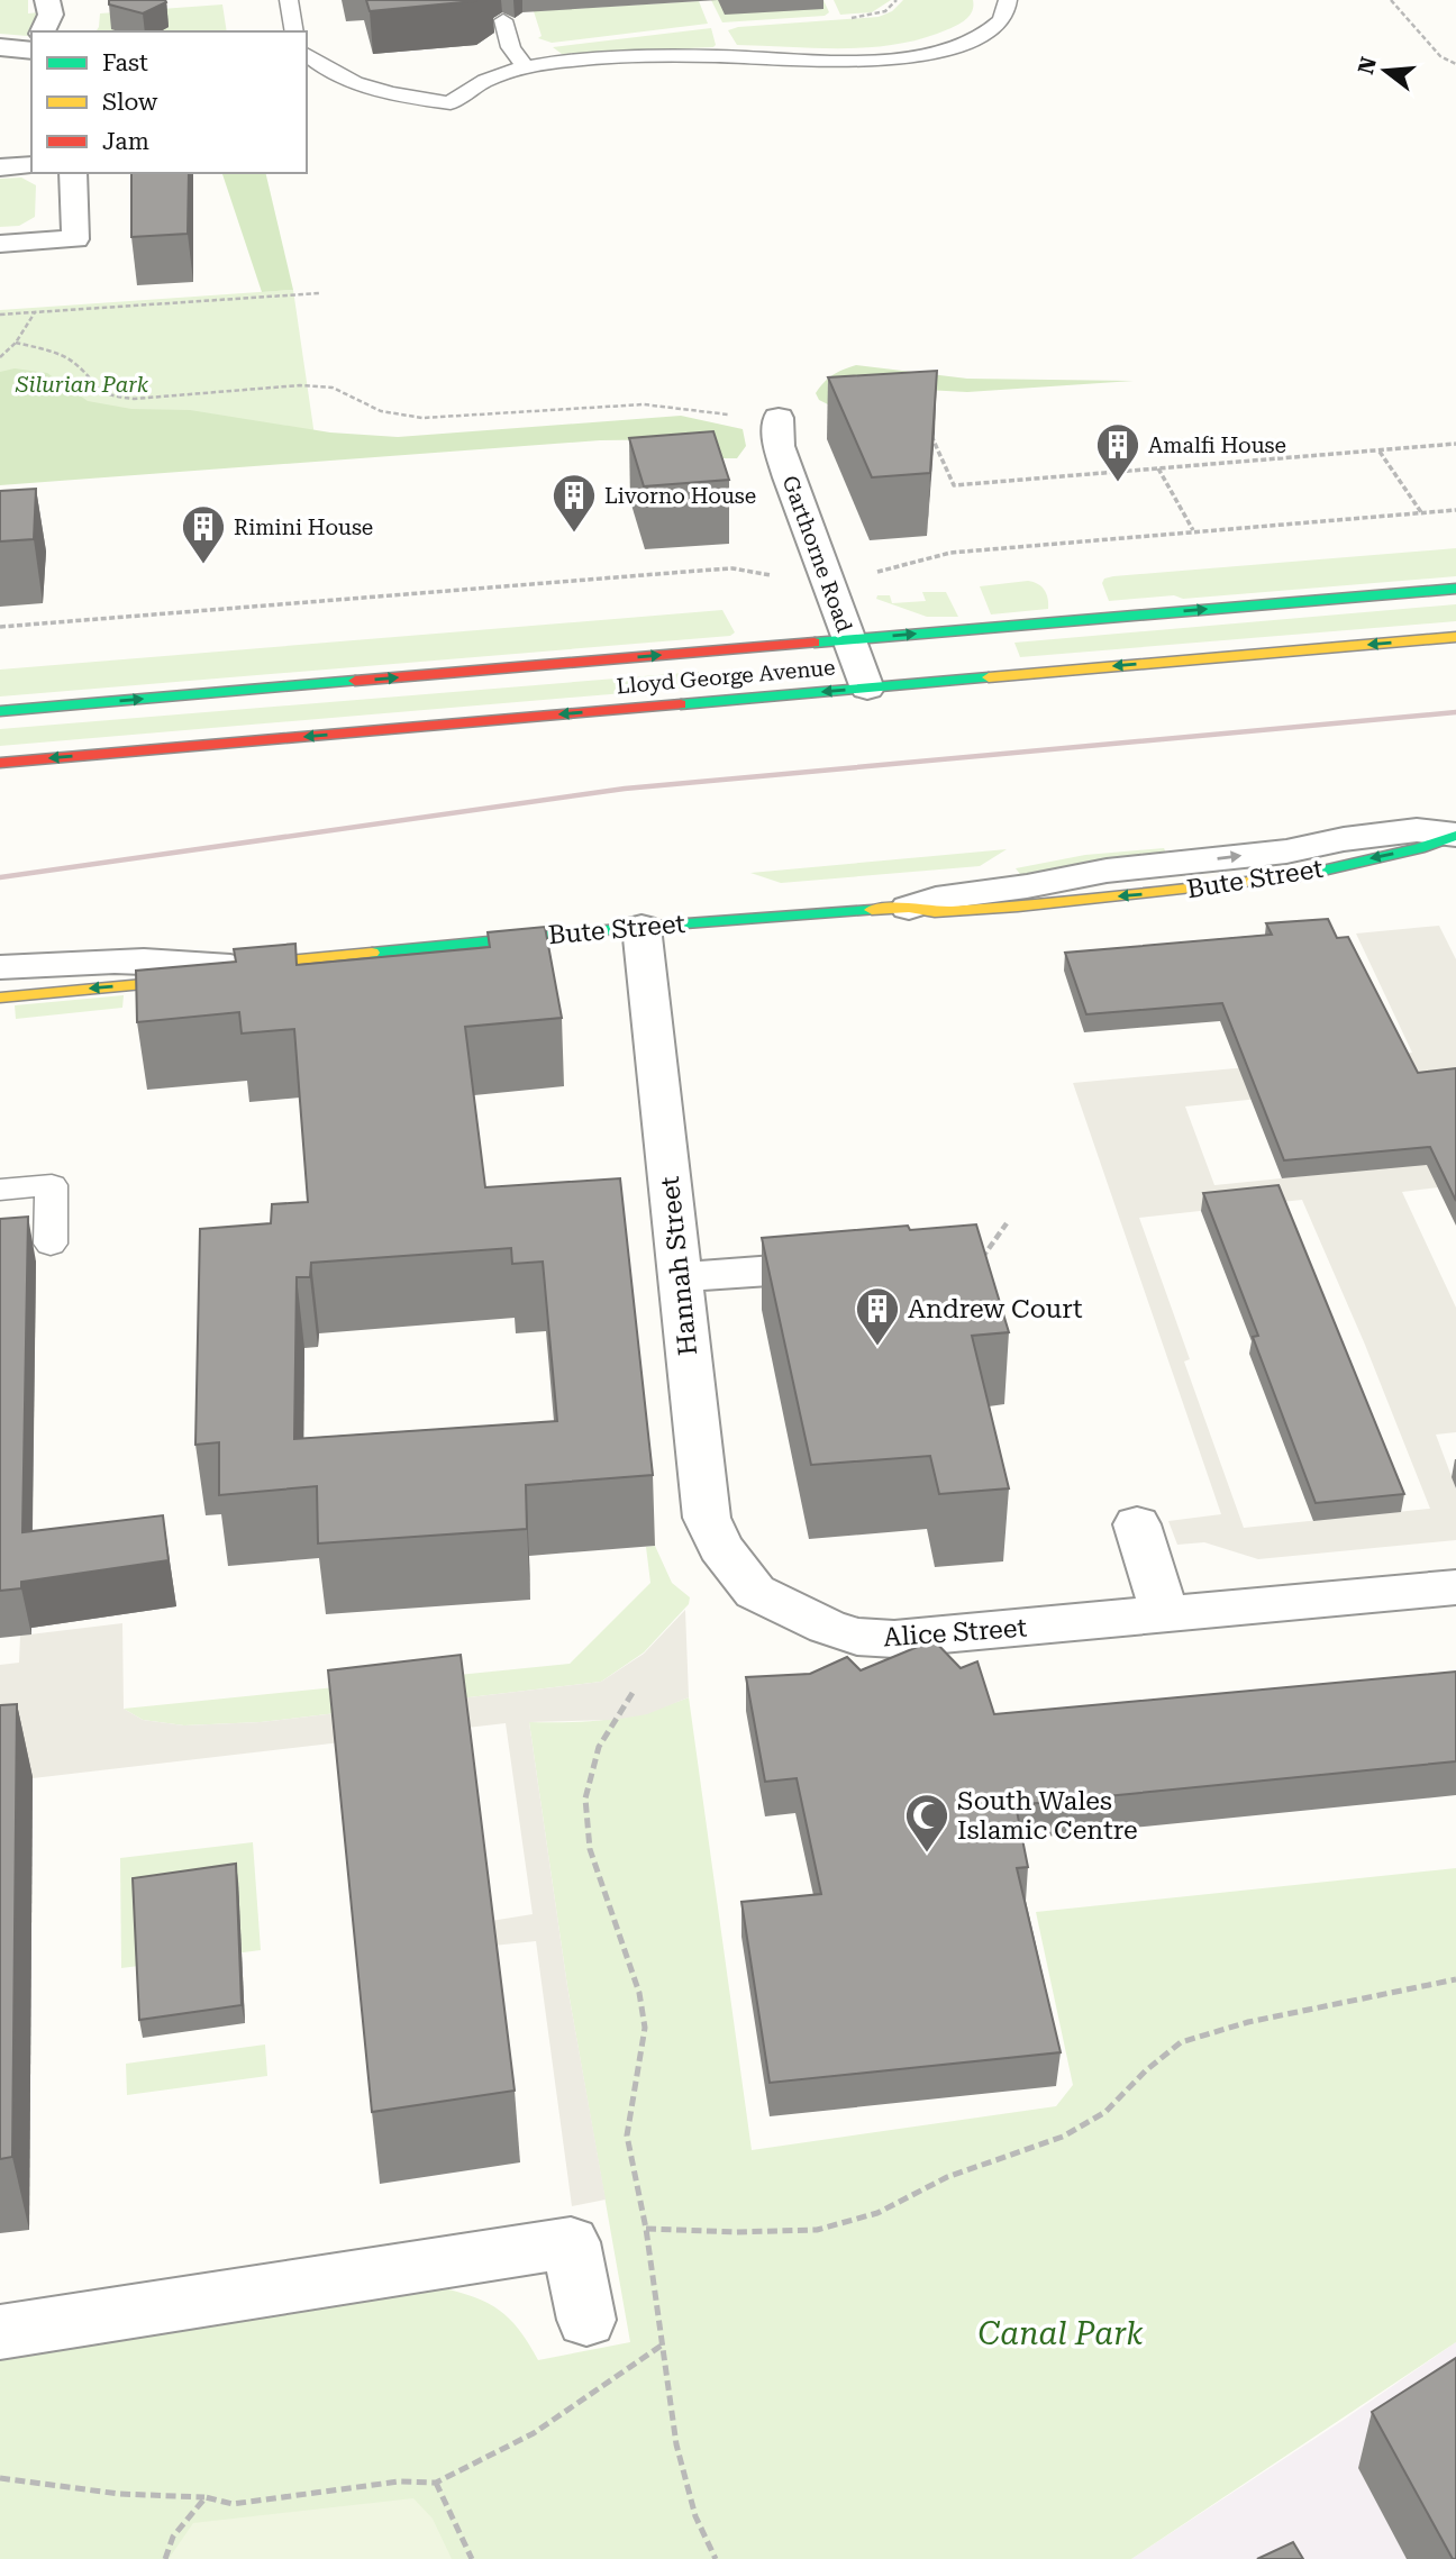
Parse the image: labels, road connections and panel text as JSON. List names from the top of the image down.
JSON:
{
  "streets": {
    "main road": ["Lloyd George Avenue", "Bute Street"],
    "street": ["Garthorne Road", "Hannah Street", "Alice Street"]
  },
  "crossings": [
    ["Garthorne Road", "Lloyd George Avenue"],
    ["Bute Street", "Hannah Street"],
    ["Hannah Street", "Alice Street"]
  ],
  "parks": ["Silurian Park", "Canal Park"],
  "places": {
    "building": [
      "Amalfi House",
      "Livorno House",
      "Rimini House",
      "Andrew Court"
    ],
    "mosque": ["South Wales Islamic Centre"]
  },
  "legend": ["Fast", "Slow", "Jam"],
  "north": "left"
}
